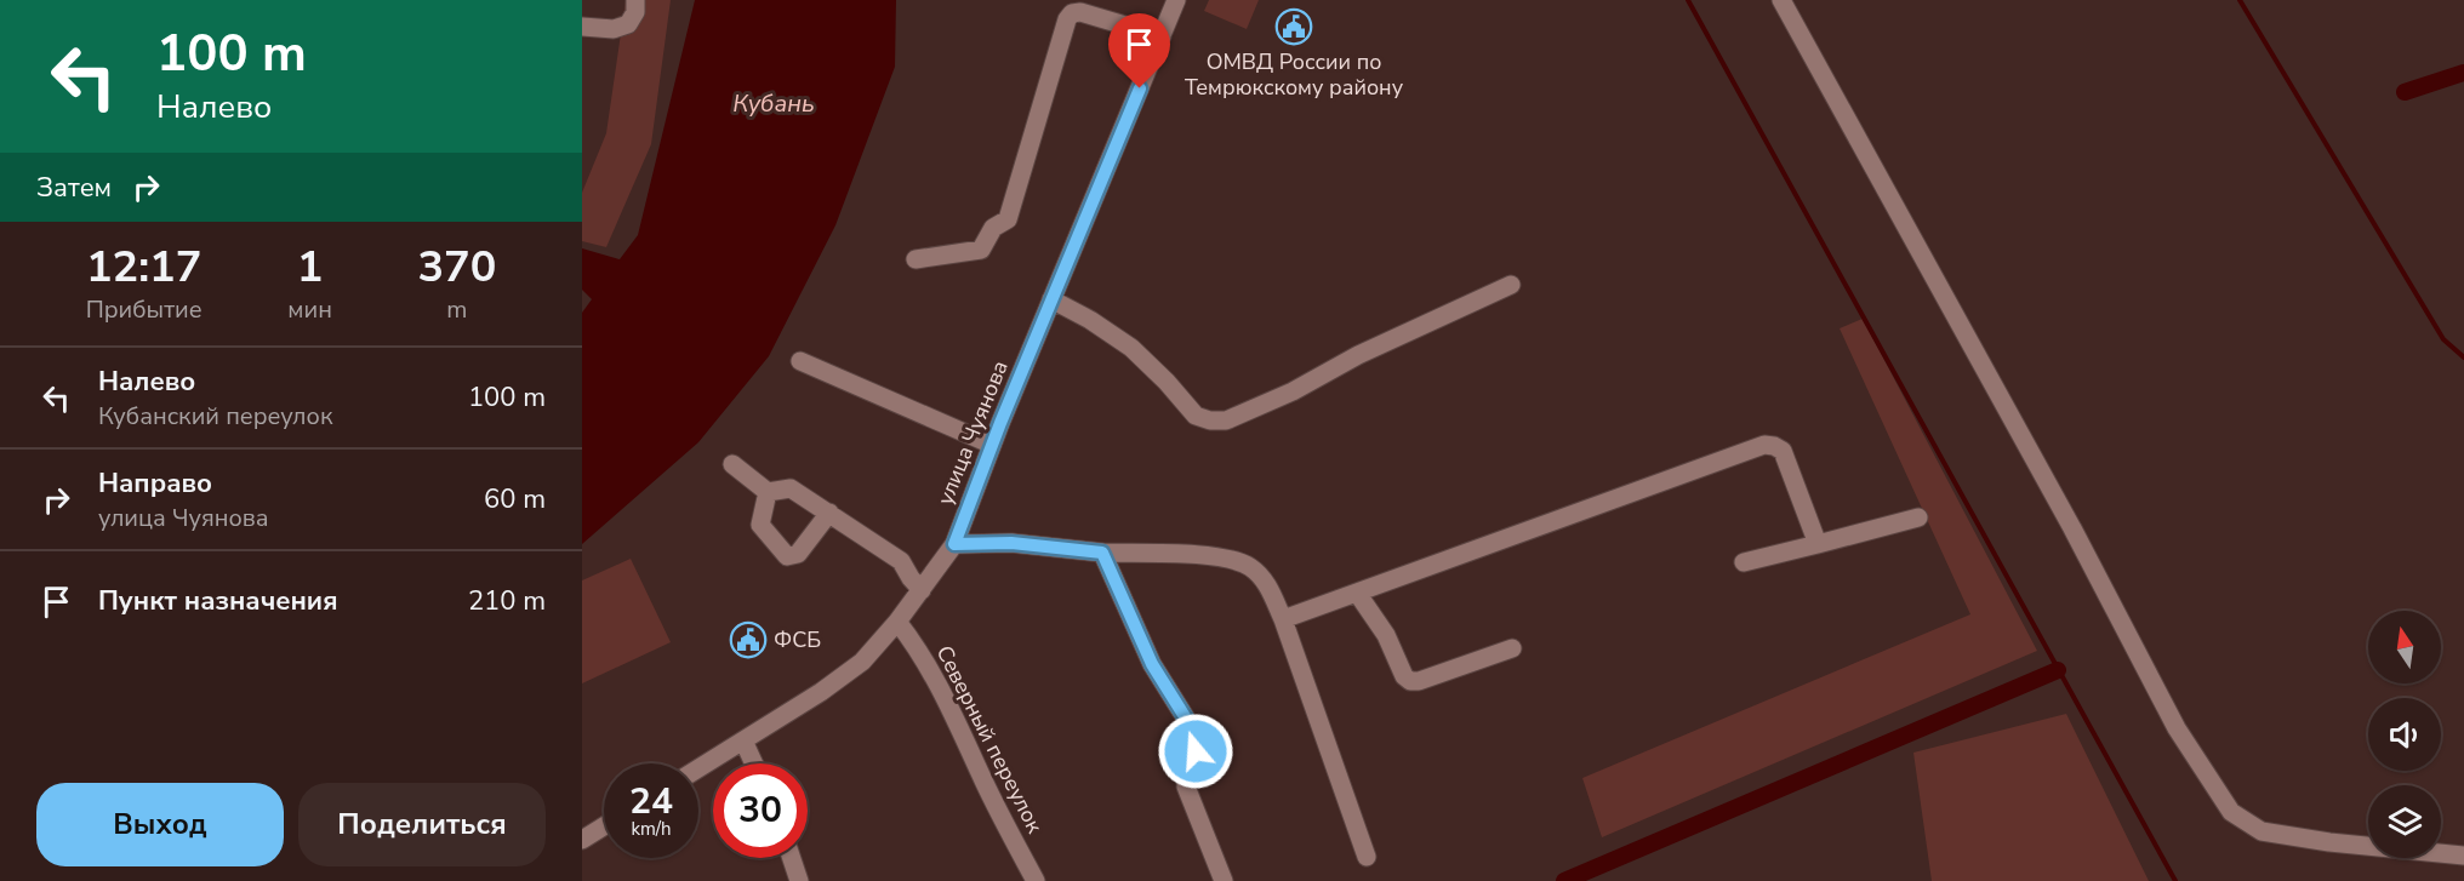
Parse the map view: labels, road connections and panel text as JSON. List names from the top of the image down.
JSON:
{
  "streets": {
    "street": ["улица Чуянова", "Северный переулок"]
  },
  "crossings": [
    ["улица Чуянова", "Северный переулок"]
  ],
  "water": ["Кубань"],
  "places": {
    "public building": ["ОМВД России по Темрюкскому району", "ФСБ"]
  },
  "north": "top",
  "page": {
    "turn": ["100 m", "Налево"],
    "then": "Затем",
    "eta": [
      "12:17",
      "Прибытие",
      "1",
      "мин",
      "370",
      "m"
    ],
    "list": [
      {
        "name": "Налево",
        "note": "Кубанский переулок",
        "value": "100 m"
      },
      {
        "name": "Направо",
        "note": "улица Чуянова",
        "value": "60 m"
      },
      {
        "name": "Пункт назначения",
        "value": "210 m"
      }
    ],
    "speed": "24 km/h",
    "limit": "30",
    "buttons": ["Выход", "Поделиться"]
  }
}
